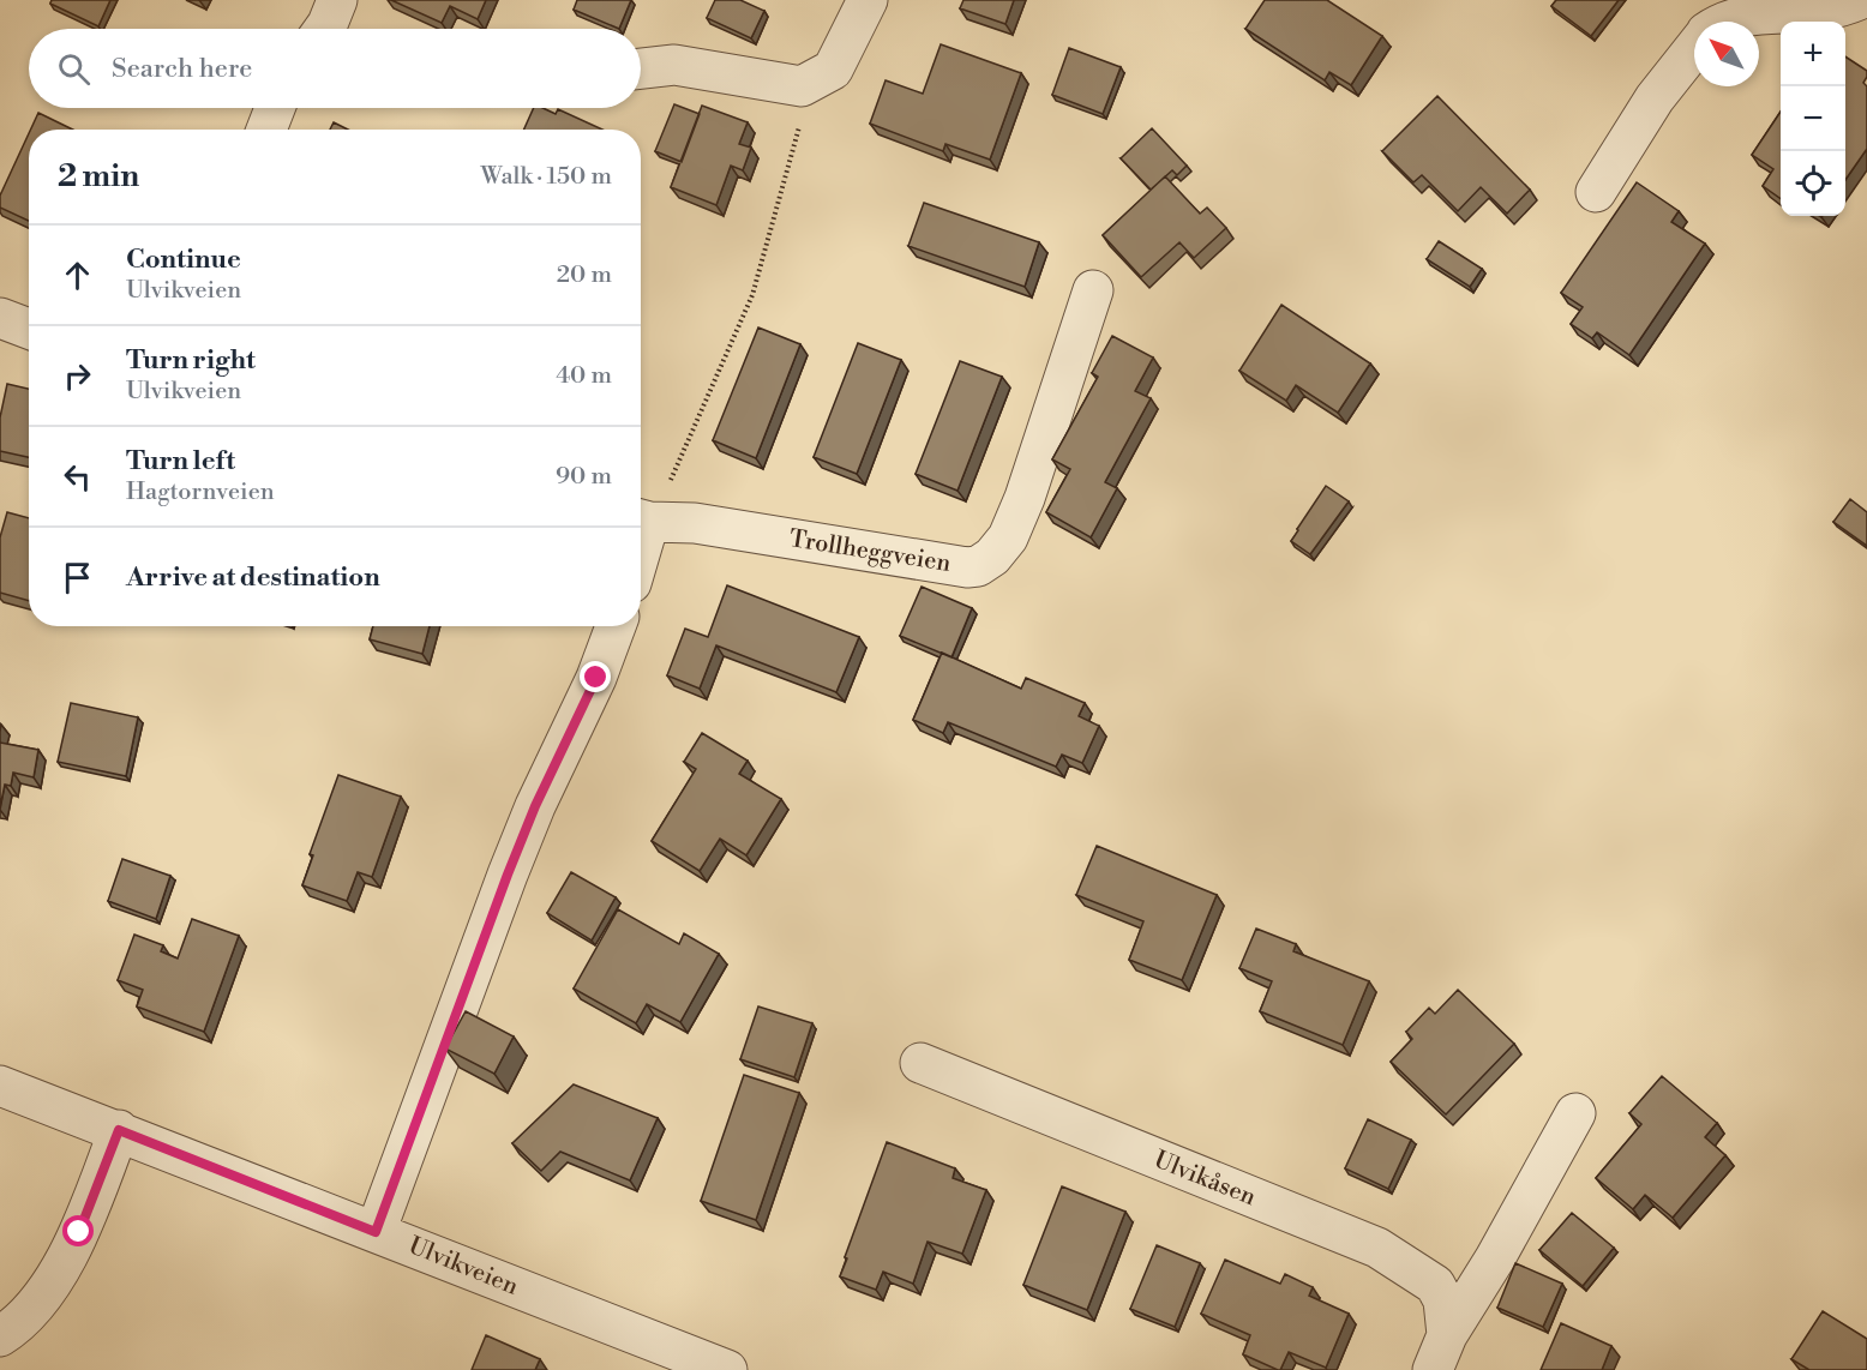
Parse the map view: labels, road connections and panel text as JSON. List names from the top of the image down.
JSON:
{
  "streets": {
    "street": ["Trollheggveien", "Ulvikåsen", "Ulvikveien"]
  },
  "north": "top left",
  "page": {
    "map_buttons": ["+", "−"],
    "search": "Search here",
    "heading": ["2 min", "Walk · 150 m"],
    "list": [
      ["Continue", "Ulvikveien", "20 m"],
      ["Turn right", "Ulvikveien", "40 m"],
      ["Turn left", "Hagtornveien", "90 m"],
      "Arrive at destination"
    ]
  }
}
